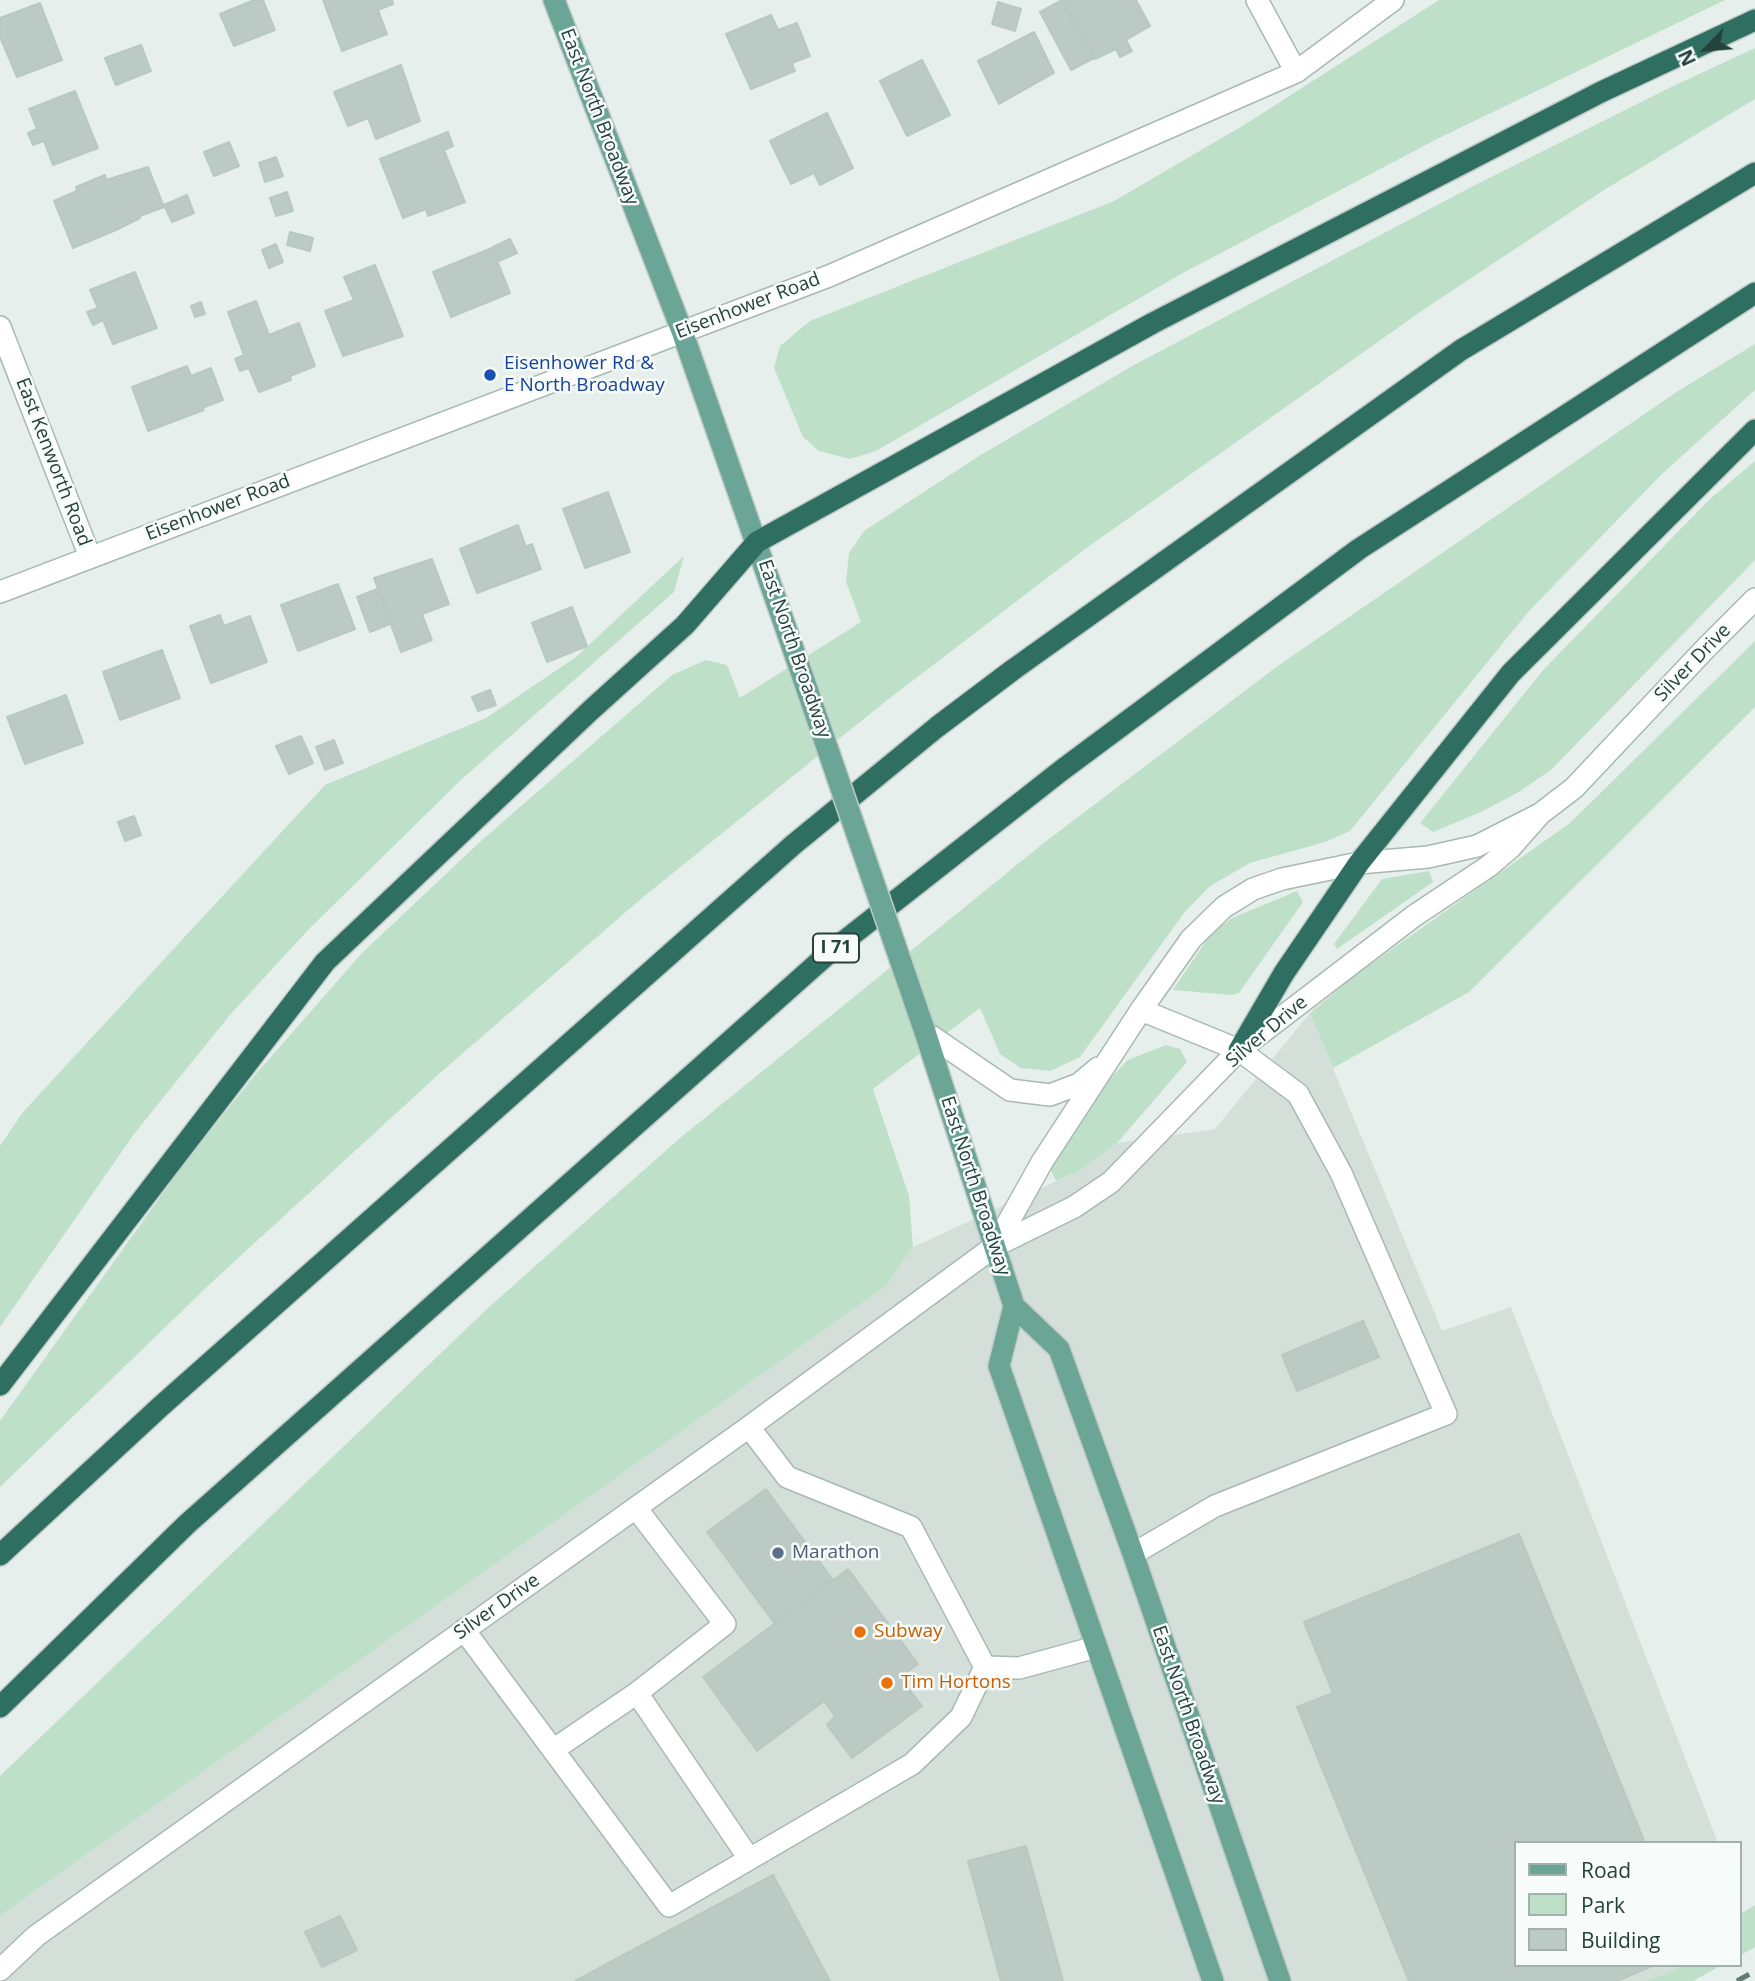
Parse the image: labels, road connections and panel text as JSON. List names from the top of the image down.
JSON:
{
  "streets": {
    "highway": ["I 71"],
    "main road": ["East North Broadway"],
    "street": ["Eisenhower Road", "East Kenworth Road", "Silver Drive"]
  },
  "crossings": [
    ["East North Broadway", "Eisenhower Road"],
    ["East North Broadway", "Silver Drive"],
    ["Eisenhower Road", "East Kenworth Road"]
  ],
  "places": [
    "Eisenhower Rd & E North Broadway",
    "Marathon",
    "Subway",
    "Tim Hortons"
  ],
  "legend": ["Road", "Park", "Building"],
  "north": "bottom left"
}
